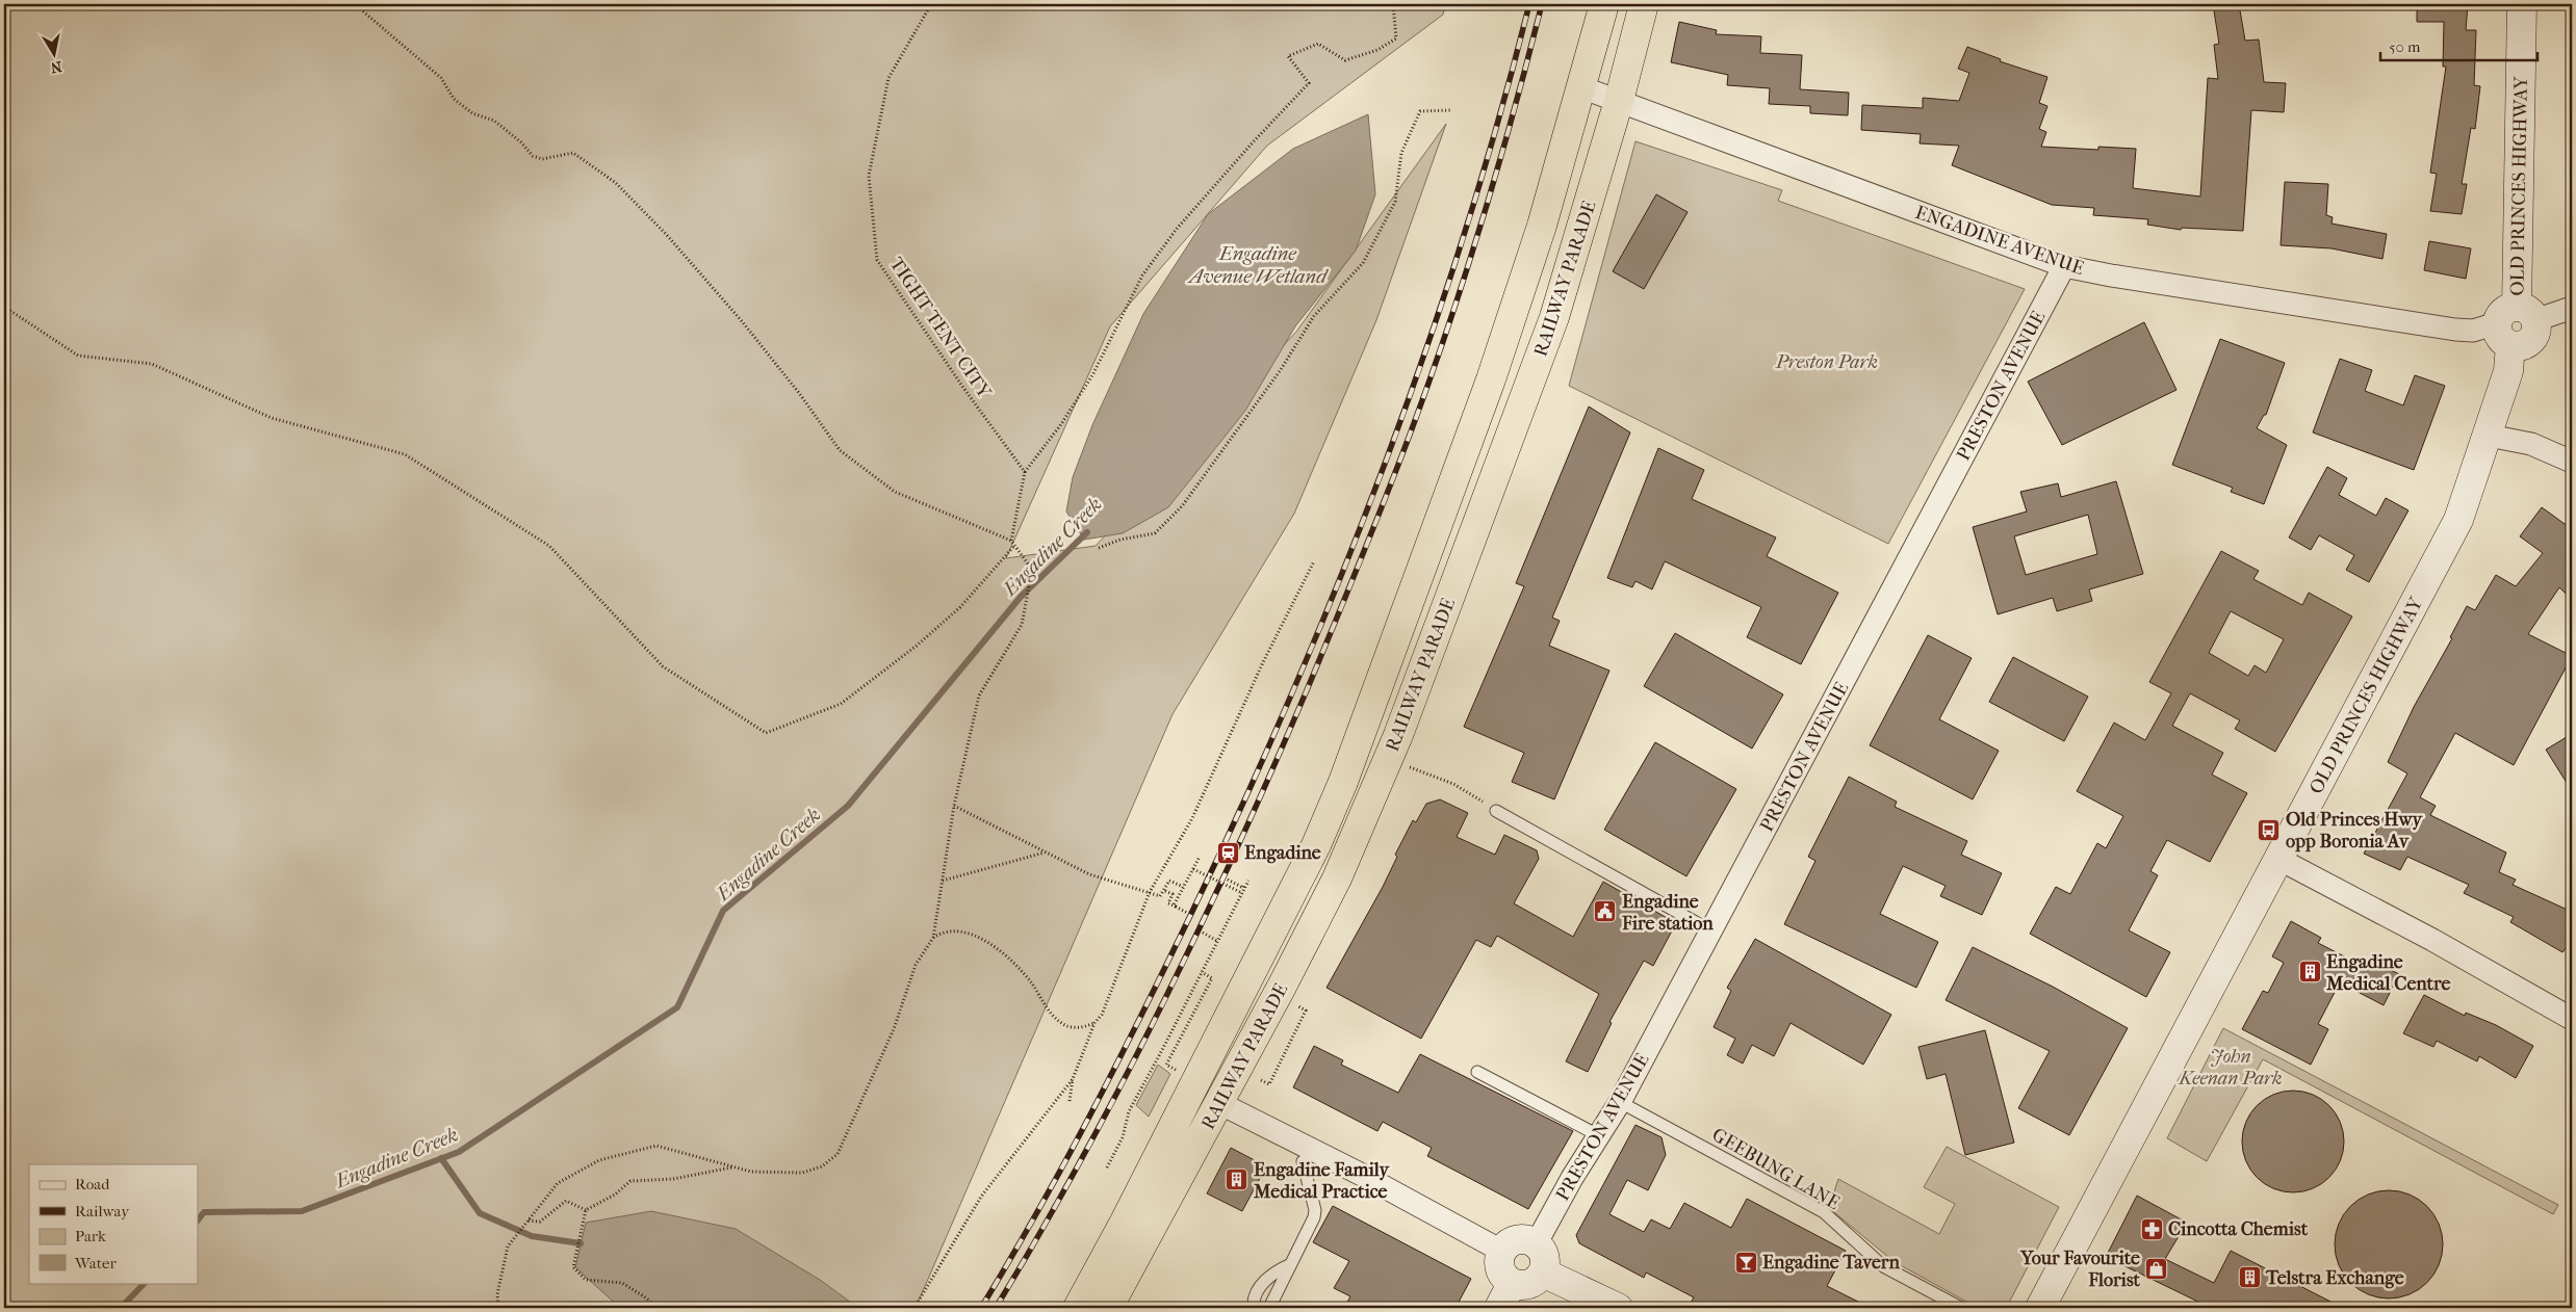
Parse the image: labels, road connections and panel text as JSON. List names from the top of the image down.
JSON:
{
  "streets": {
    "highway": ["RAILWAY PARADE"],
    "street": ["OLD PRINCES HIGHWAY", "ENGADINE AVENUE", "PRESTON AVENUE"],
    "lane": ["GEEBUNG LANE"],
    "path": ["TIGHT TENT CITY"]
  },
  "crossings": [
    ["OLD PRINCES HIGHWAY", "ENGADINE AVENUE"],
    ["ENGADINE AVENUE", "RAILWAY PARADE"],
    ["ENGADINE AVENUE", "PRESTON AVENUE"],
    ["PRESTON AVENUE", "GEEBUNG LANE"]
  ],
  "water": ["Engadine Avenue Wetland", "Engadine Creek"],
  "parks": ["Preston Park", "John Keenan Park"],
  "places": {
    "bus stop": ["Old Princes Hwy opp Boronia Av"],
    "station": ["Engadine"],
    "public building": ["Engadine Fire station"],
    "building": ["Engadine Medical Centre", "Engadine Family Medical Practice", "Telstra Exchange"],
    "pharmacy": ["Cincotta Chemist"],
    "bar": ["Engadine Tavern"],
    "shop": ["Your Favourite Florist"]
  },
  "legend": [
    "Road",
    "Railway",
    "Park",
    "Water"
  ],
  "scale_bar": "50 m",
  "north": "bottom"
}
